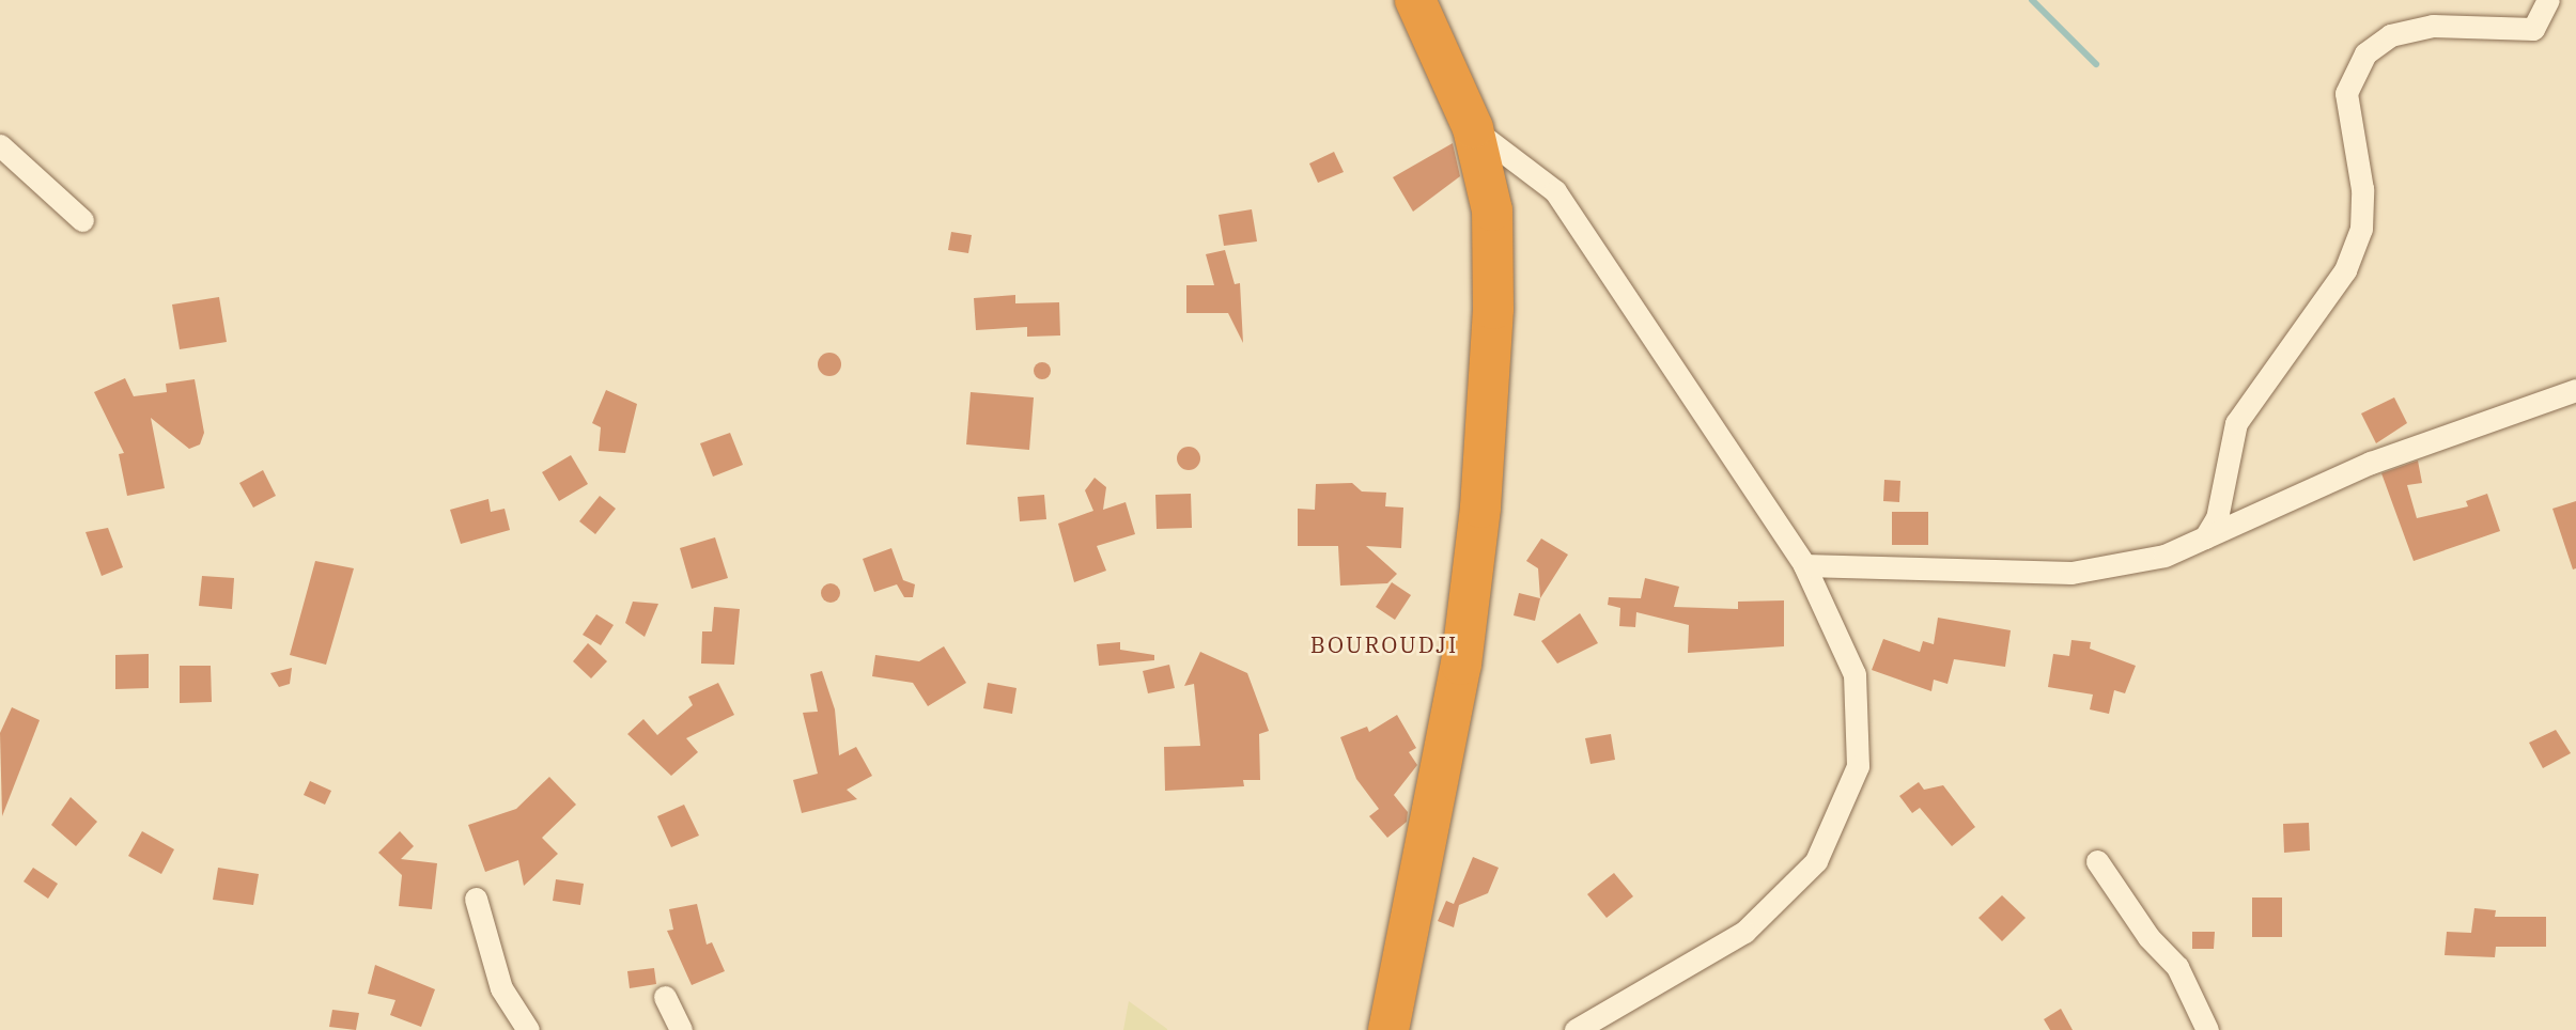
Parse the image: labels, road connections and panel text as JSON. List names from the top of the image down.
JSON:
{
  "districts": ["BOUROUDJI"]
}
